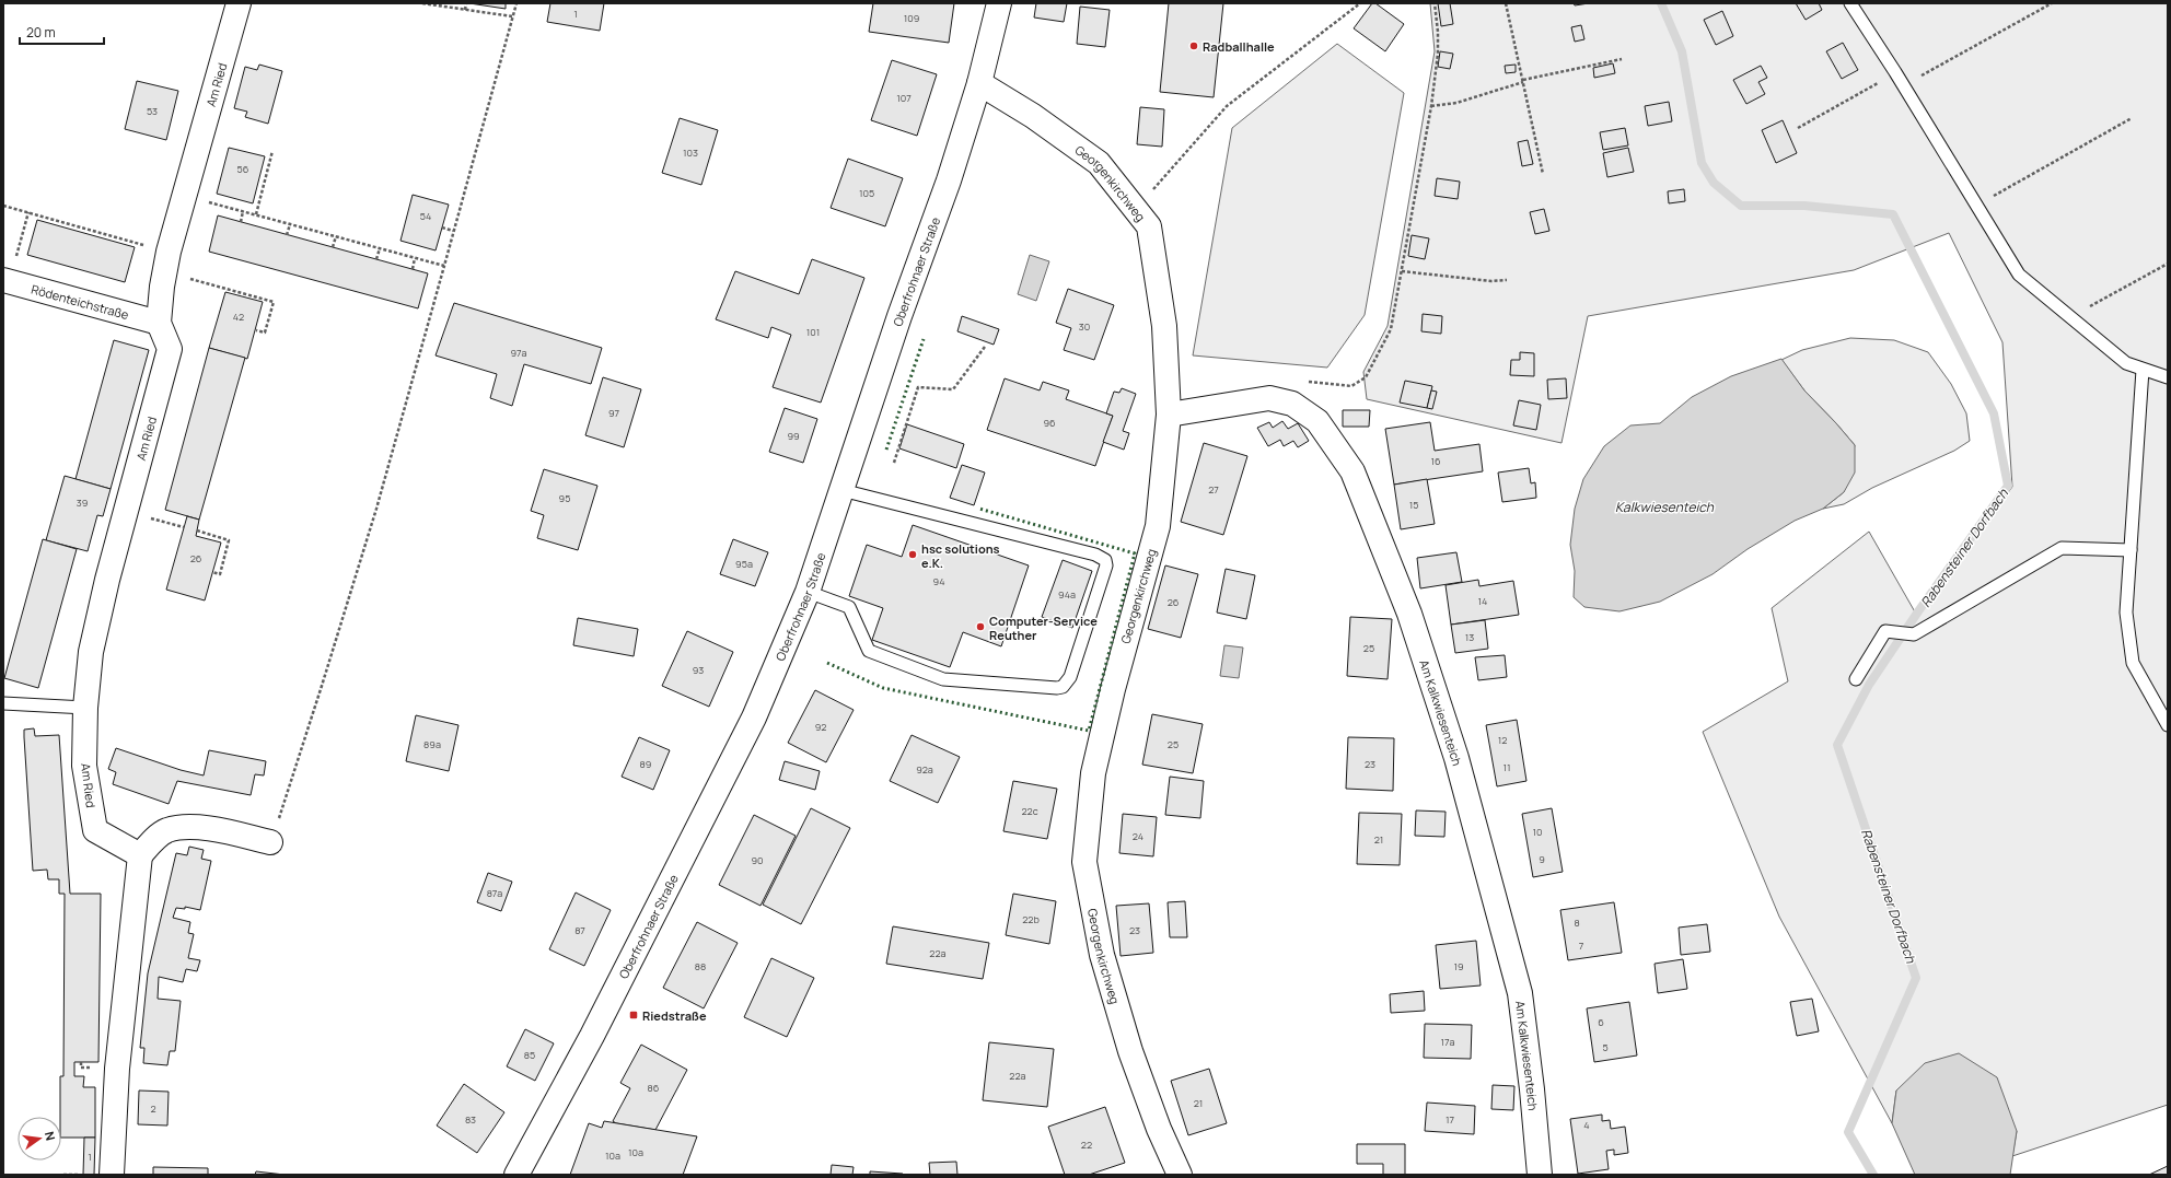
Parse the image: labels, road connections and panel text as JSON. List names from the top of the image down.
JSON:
{
  "streets": {
    "street": [
      "Am Ried",
      "Georgenkirchweg",
      "Oberfrohnaer Straße",
      "Rödenteichstraße",
      "Am Kalkwiesenteich"
    ]
  },
  "crossings": [
    ["Am Ried", "Rödenteichstraße"],
    ["Georgenkirchweg", "Oberfrohnaer Straße"],
    ["Georgenkirchweg", "Am Kalkwiesenteich"]
  ],
  "water": ["Kalkwiesenteich", "Rabensteiner Dorfbach"],
  "places": {
    "other": ["Radballhalle", "hsc solutions e.K.", "Computer-Service Reuther"],
    "transit": ["Riedstraße"]
  },
  "house_numbers": [
    "1",
    "109",
    "107",
    "53",
    "103",
    "56",
    "105",
    "54",
    "42",
    "30",
    "101",
    "97a",
    "97",
    "96",
    "99",
    "16",
    "27",
    "95",
    "39",
    "15",
    "26",
    "95a",
    "94",
    "94a",
    "14",
    "26",
    "13",
    "25",
    "93",
    "92",
    "12",
    "89a",
    "25",
    "89",
    "23",
    "11",
    "92a",
    "22c",
    "10",
    "24",
    "21",
    "9",
    "90",
    "87a",
    "22b",
    "8",
    "87",
    "23",
    "7",
    "22a",
    "88",
    "19",
    "6",
    "17a",
    "5",
    "85",
    "22a",
    "86",
    "21",
    "2",
    "83",
    "17",
    "4",
    "22",
    "10a",
    "10a",
    "1"
  ],
  "scale_bar": "20 m",
  "north": "right"
}
